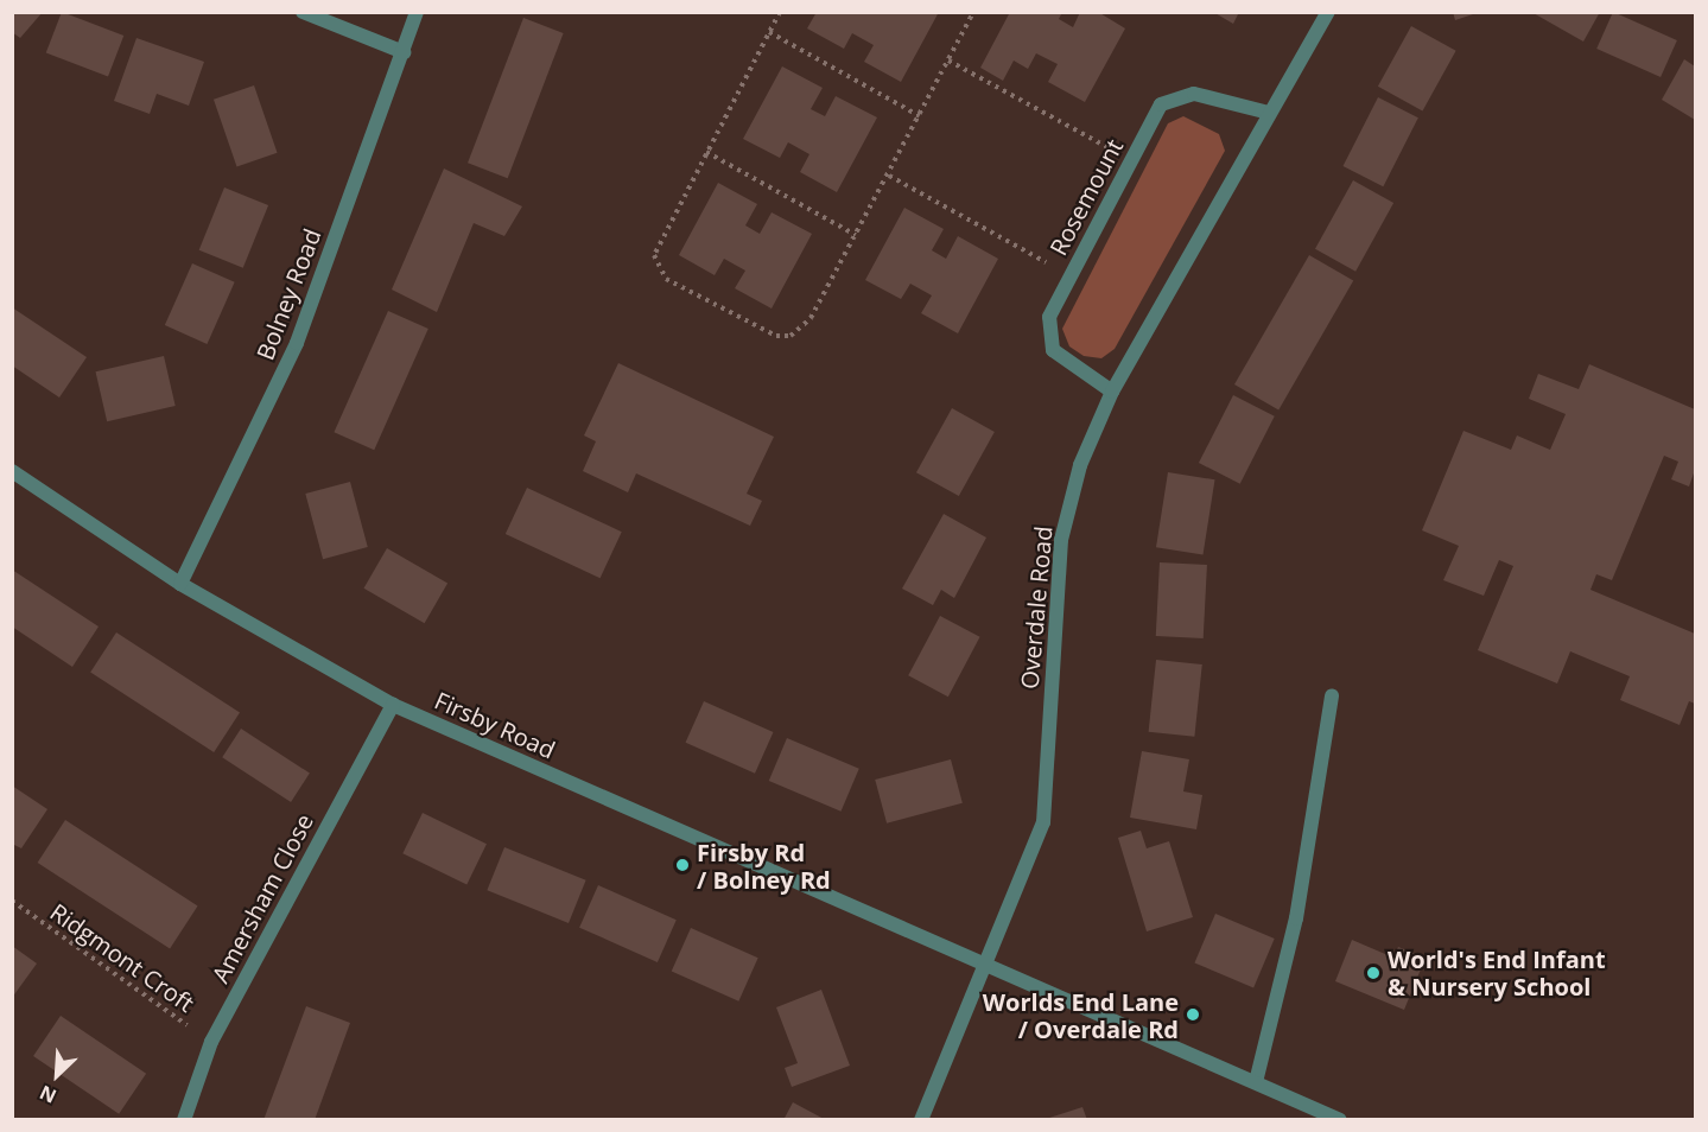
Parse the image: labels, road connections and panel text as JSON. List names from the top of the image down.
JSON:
{
  "streets": {
    "street": [
      "Rosemount",
      "Bolney Road",
      "Overdale Road",
      "Firsby Road",
      "Amersham Close"
    ],
    "path": ["Ridgmont Croft"]
  },
  "crossings": [
    ["Rosemount", "Overdale Road"],
    ["Bolney Road", "Firsby Road"],
    ["Overdale Road", "Firsby Road"],
    ["Firsby Road", "Amersham Close"],
    ["Amersham Close", "Ridgmont Croft"]
  ],
  "places": ["Firsby Rd / Bolney Rd", "World's End Infant & Nursery School", "Worlds End Lane / Overdale Rd"],
  "north": "bottom left"
}
